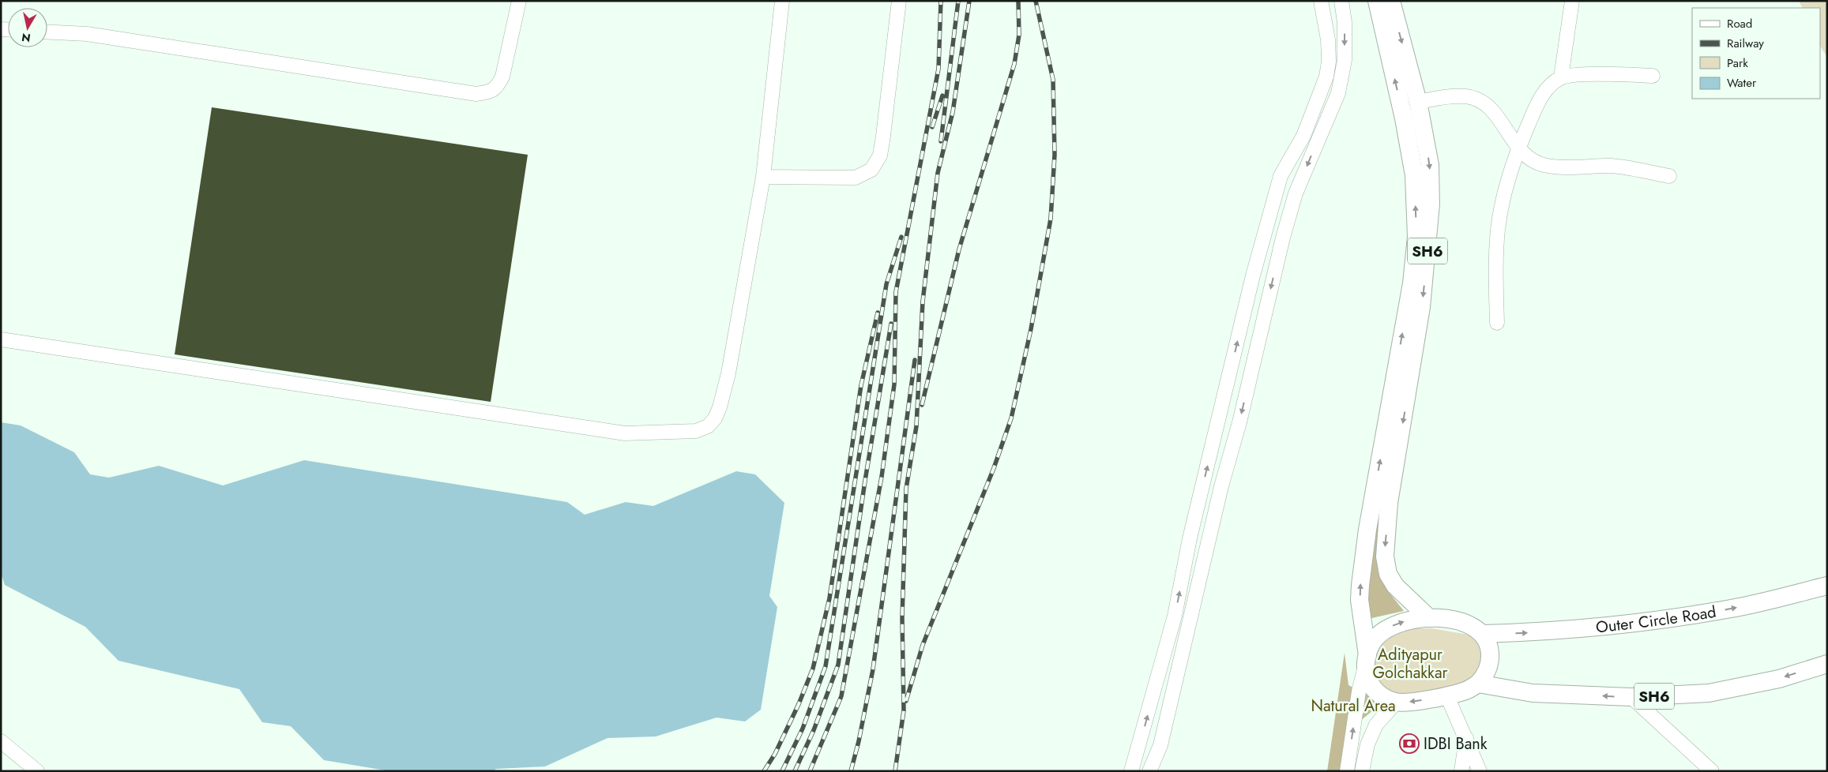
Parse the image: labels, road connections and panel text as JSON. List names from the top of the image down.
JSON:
{
  "streets": {
    "main road": ["SH6", "Outer Circle Road"]
  },
  "crossings": [
    ["SH6", "Outer Circle Road"]
  ],
  "parks": ["Adityapur Golchakkar", "Natural Area"],
  "places": {
    "bank": ["IDBI Bank"]
  },
  "legend": [
    "Road",
    "Railway",
    "Park",
    "Water"
  ],
  "north": "bottom"
}
